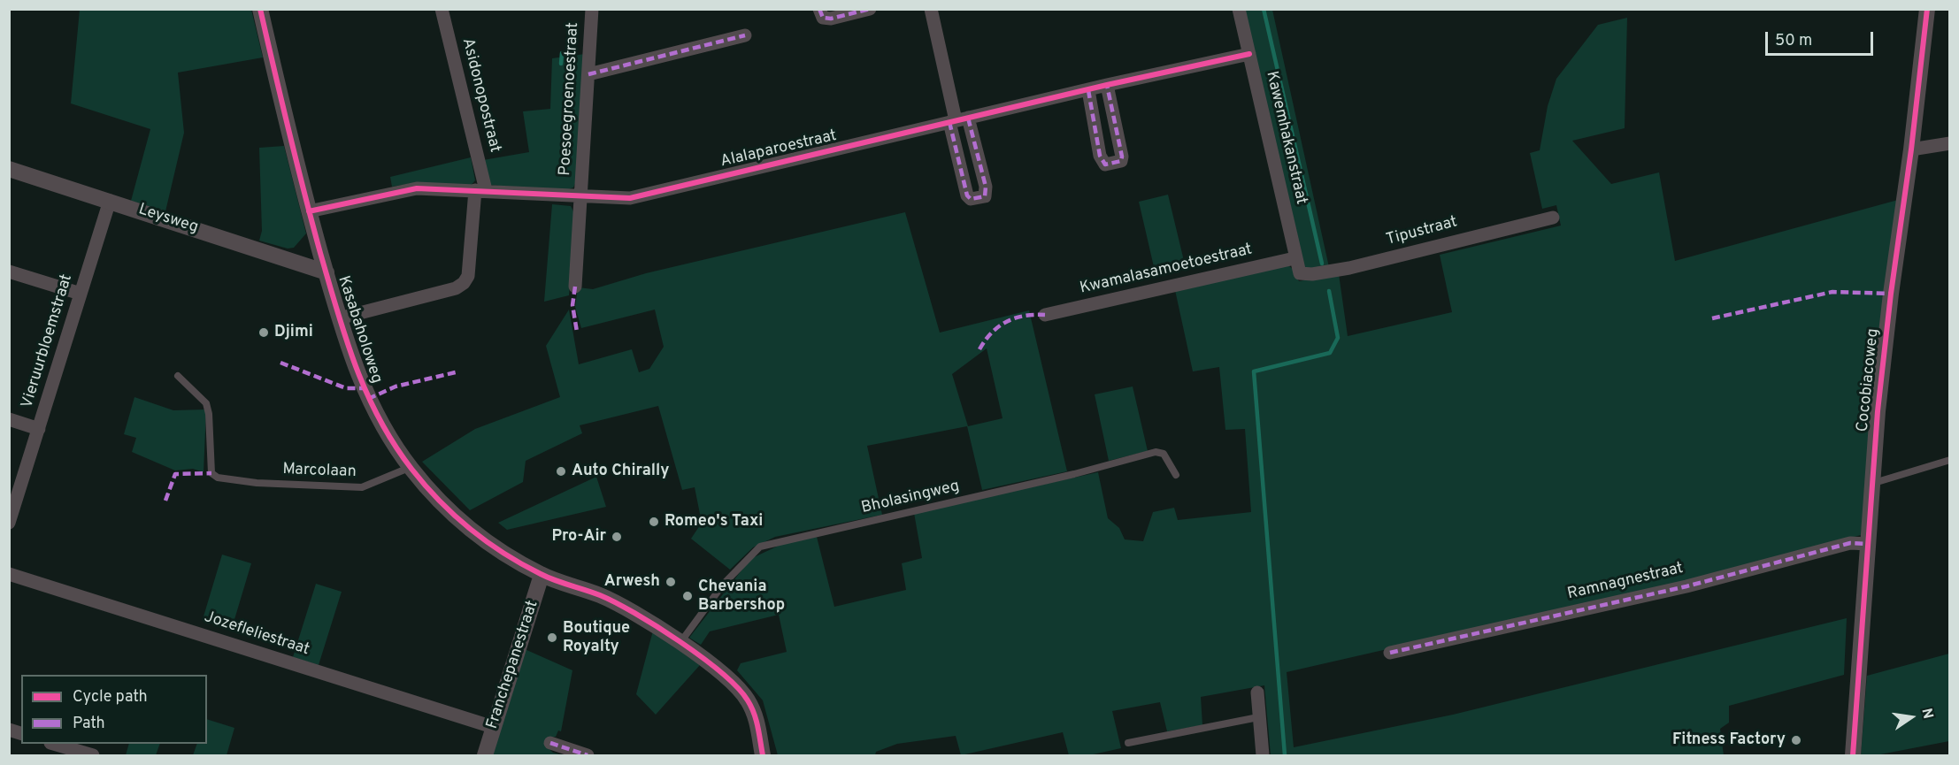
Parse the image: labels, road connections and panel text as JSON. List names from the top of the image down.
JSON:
{
  "streets": {
    "street": [
      "Asidonopostraat",
      "Poesoegroenoestraat",
      "Kawemhakanstraat",
      "Alalaparoestraat",
      "Leysweg",
      "Tipustraat",
      "Kwamalasamoetoestraat",
      "Kasabaholoweg",
      "Vieruurbloemstraat",
      "Cocobiacoweg",
      "Ramnagnestraat",
      "Jozefleliestraat",
      "Franchepanestraat"
    ],
    "lane": ["Marcolaan", "Bholasingweg"]
  },
  "crossings": [
    ["Asidonopostraat", "Alalaparoestraat"],
    ["Asidonopostraat", "Kasabaholoweg"],
    ["Poesoegroenoestraat", "Alalaparoestraat"],
    ["Kawemhakanstraat", "Alalaparoestraat"],
    ["Kawemhakanstraat", "Tipustraat"],
    ["Kawemhakanstraat", "Kwamalasamoetoestraat"],
    ["Alalaparoestraat", "Kasabaholoweg"],
    ["Leysweg", "Kasabaholoweg"],
    ["Leysweg", "Vieruurbloemstraat"],
    ["Kasabaholoweg", "Marcolaan"],
    ["Kasabaholoweg", "Bholasingweg"],
    ["Kasabaholoweg", "Franchepanestraat"],
    ["Cocobiacoweg", "Ramnagnestraat"],
    ["Jozefleliestraat", "Franchepanestraat"]
  ],
  "places": [
    "Djimi",
    "Auto Chirally",
    "Romeo's Taxi",
    "Pro-Air",
    "Arwesh",
    "Chevania Barbershop",
    "Boutique Royalty",
    "Fitness Factory"
  ],
  "legend": ["Cycle path", "Path"],
  "scale_bar": "50 m",
  "north": "right"
}
